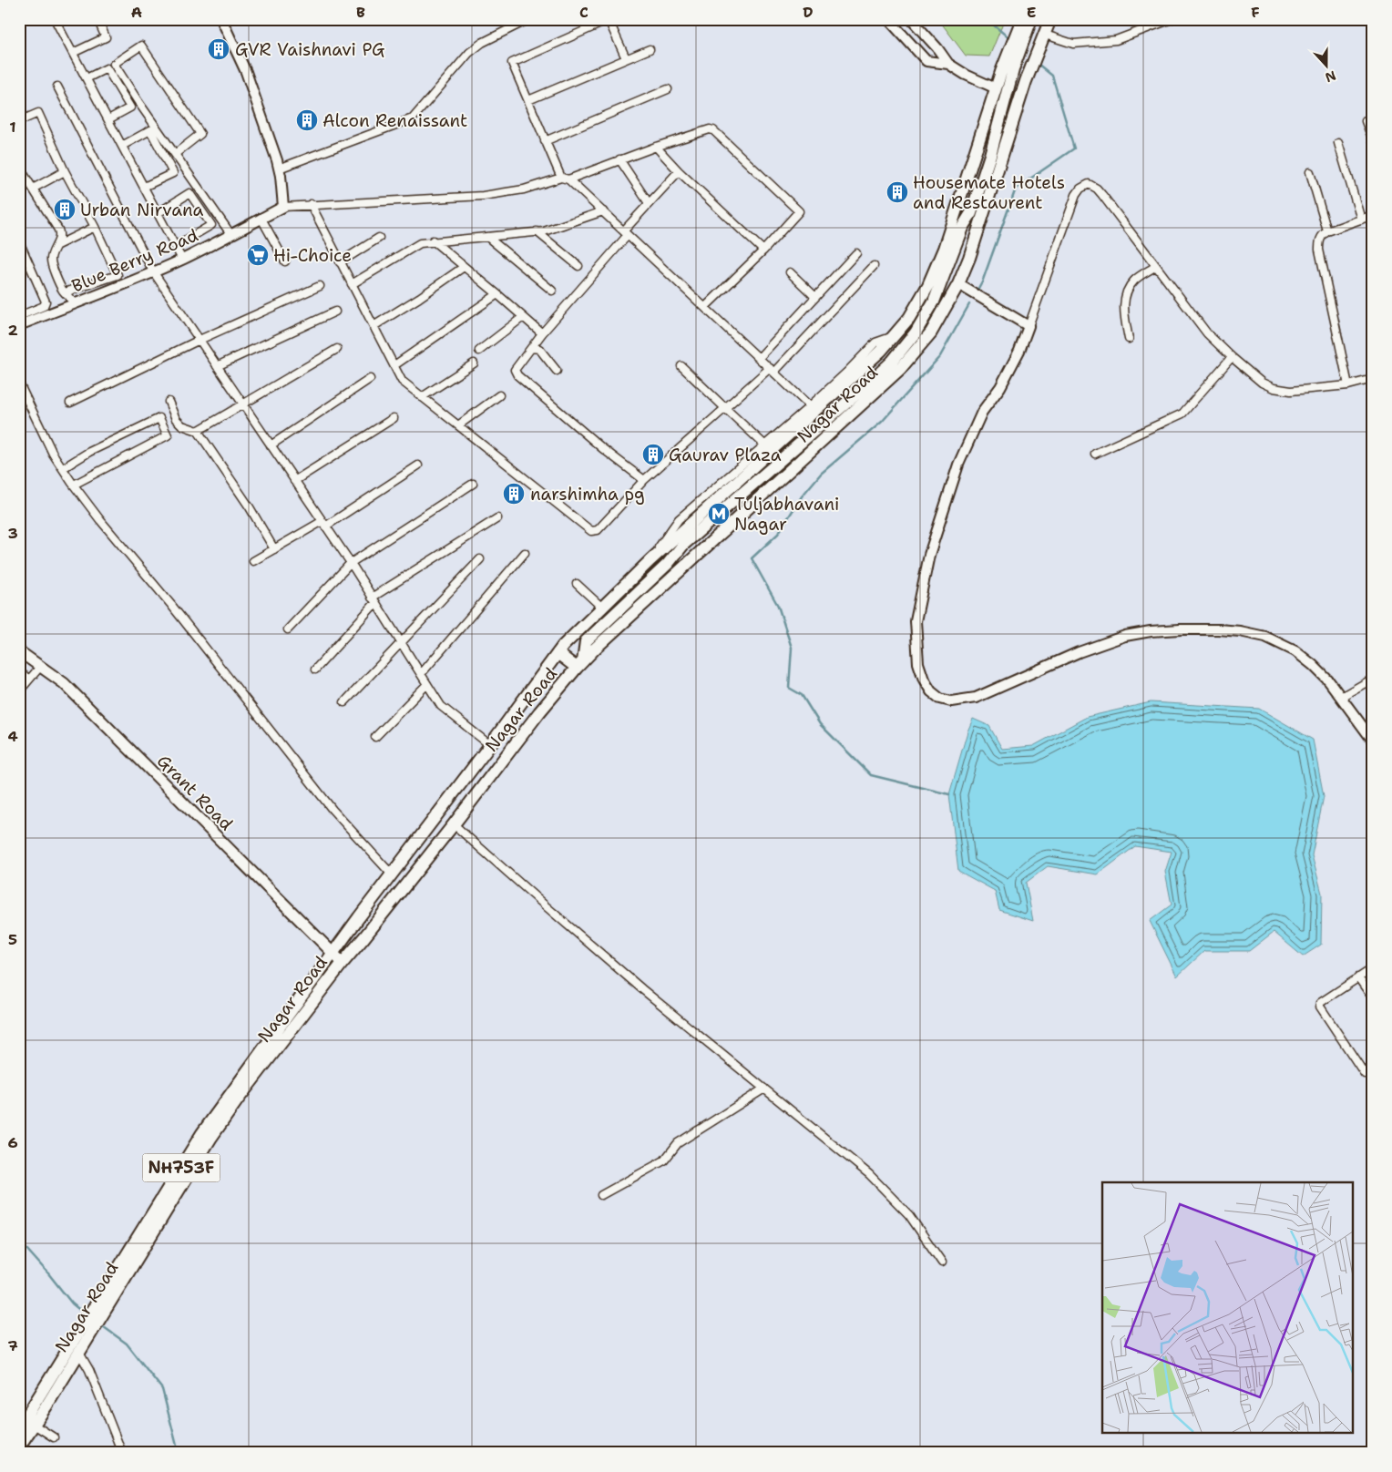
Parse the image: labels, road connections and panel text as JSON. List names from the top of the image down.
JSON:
{
  "streets": {
    "highway": ["Nagar Road", "NH753F"],
    "main road": ["Grant Road"],
    "street": ["Blue Berry Road"]
  },
  "crossings": [
    ["Nagar Road", "Grant Road"]
  ],
  "places": {
    "building": [
      "GVR Vaishnavi PG",
      "Alcon Renaissant",
      "Housemate Hotels and Restaurent",
      "Urban Nirvana",
      "Gaurav Plaza",
      "narshimha pg"
    ],
    "supermarket": ["Hi-Choice"],
    "metro station": ["Tuljabhavani Nagar"]
  },
  "north": "bottom",
  "grid": {
    "columns": [
      "A",
      "B",
      "C",
      "D",
      "E",
      "F"
    ],
    "rows": [
      "1",
      "2",
      "3",
      "4",
      "5",
      "6",
      "7"
    ]
  }
}
